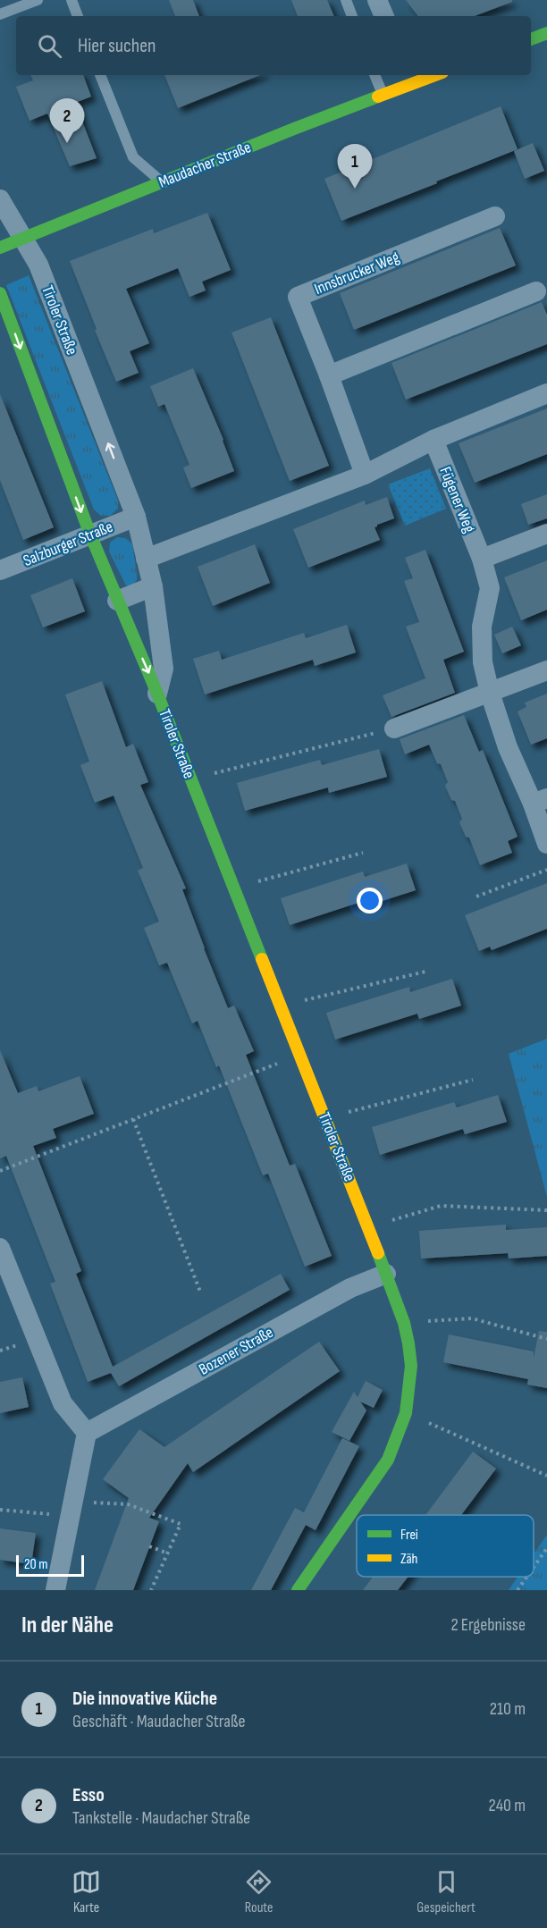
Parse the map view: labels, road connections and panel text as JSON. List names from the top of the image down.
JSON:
{
  "streets": {
    "street": [
      "Maudacher Straße",
      "Innsbrucker Weg",
      "Tiroler Straße",
      "Fügener Weg",
      "Salzburger Straße",
      "Bozener Straße"
    ]
  },
  "crossings": [
    ["Maudacher Straße", "Tiroler Straße"],
    ["Tiroler Straße", "Salzburger Straße"],
    ["Tiroler Straße", "Bozener Straße"]
  ],
  "legend": ["Frei", "Zäh"],
  "scale_bar": "20 m",
  "page": {
    "search": "Hier suchen",
    "pins": ["2", "1"],
    "scale": "20 m",
    "heading": ["In der Nähe", "2 Ergebnisse"],
    "list": [
      {
        "mark": "1",
        "name": "Die innovative Küche",
        "note": "Geschäft · Maudacher Straße",
        "value": "210 m"
      },
      {
        "mark": "2",
        "name": "Esso",
        "note": "Tankstelle · Maudacher Straße",
        "value": "240 m"
      }
    ],
    "nav": ["Karte", "Route", "Gespeichert"]
  }
}
